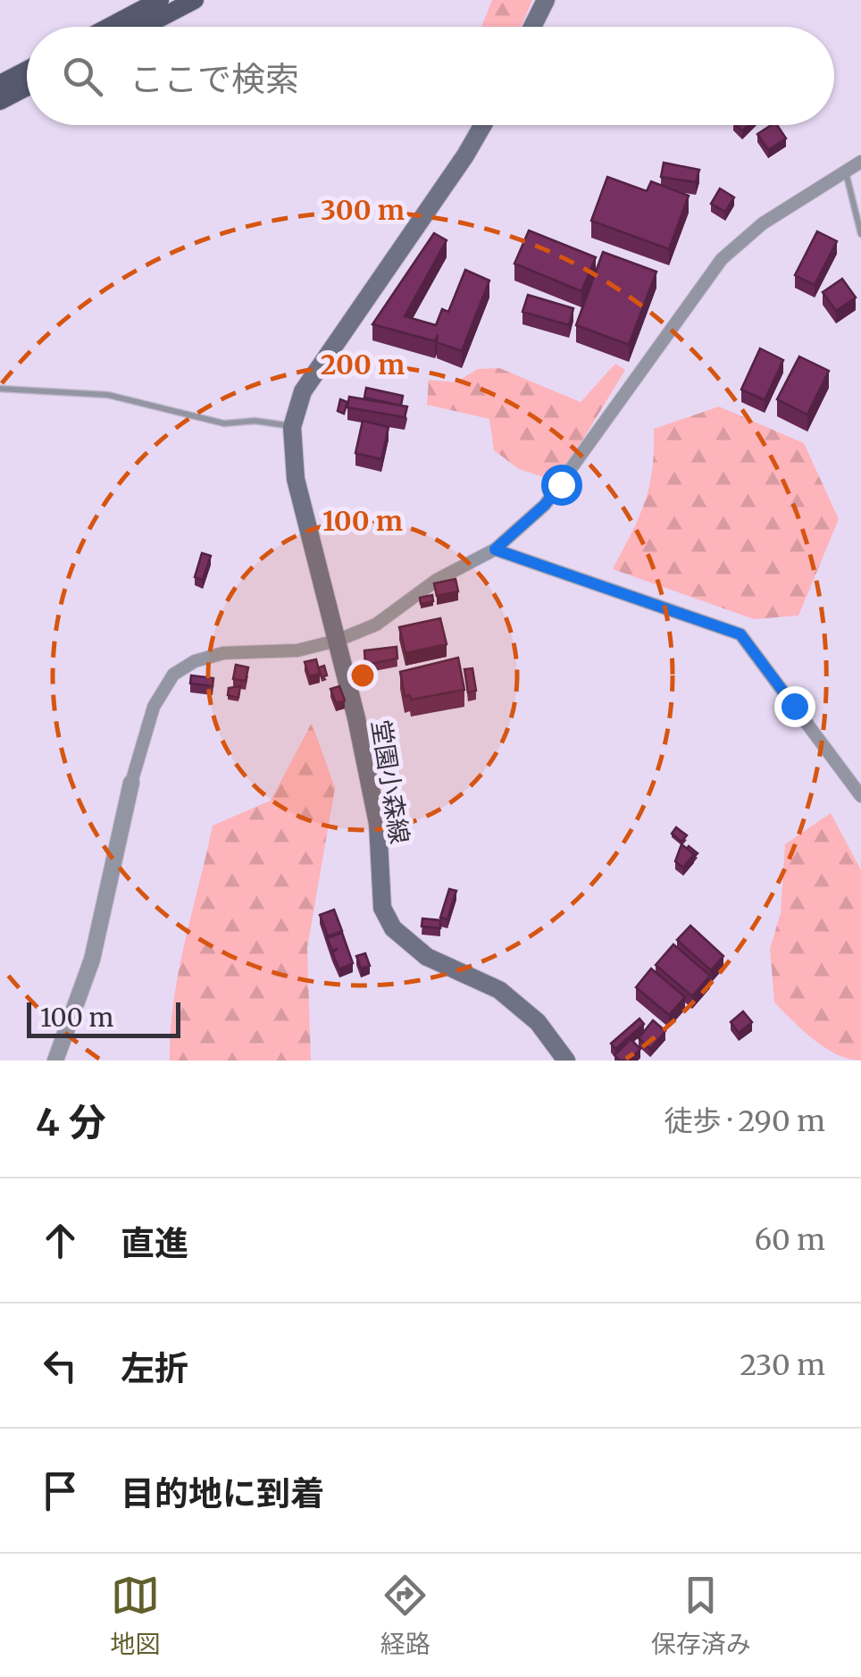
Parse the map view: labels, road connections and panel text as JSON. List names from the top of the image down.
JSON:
{
  "streets": {
    "main road": ["堂園小森線"]
  },
  "scale_bar": "100 m",
  "page": {
    "search": "ここで検索",
    "scale": "100 m",
    "heading": ["4 分", "徒歩 · 290 m"],
    "list": [
      ["直進", "60 m"],
      ["左折", "230 m"],
      "目的地に到着"
    ],
    "nav": ["地図", "経路", "保存済み"]
  },
  "rings": ["300 m", "200 m", "100 m"]
}
